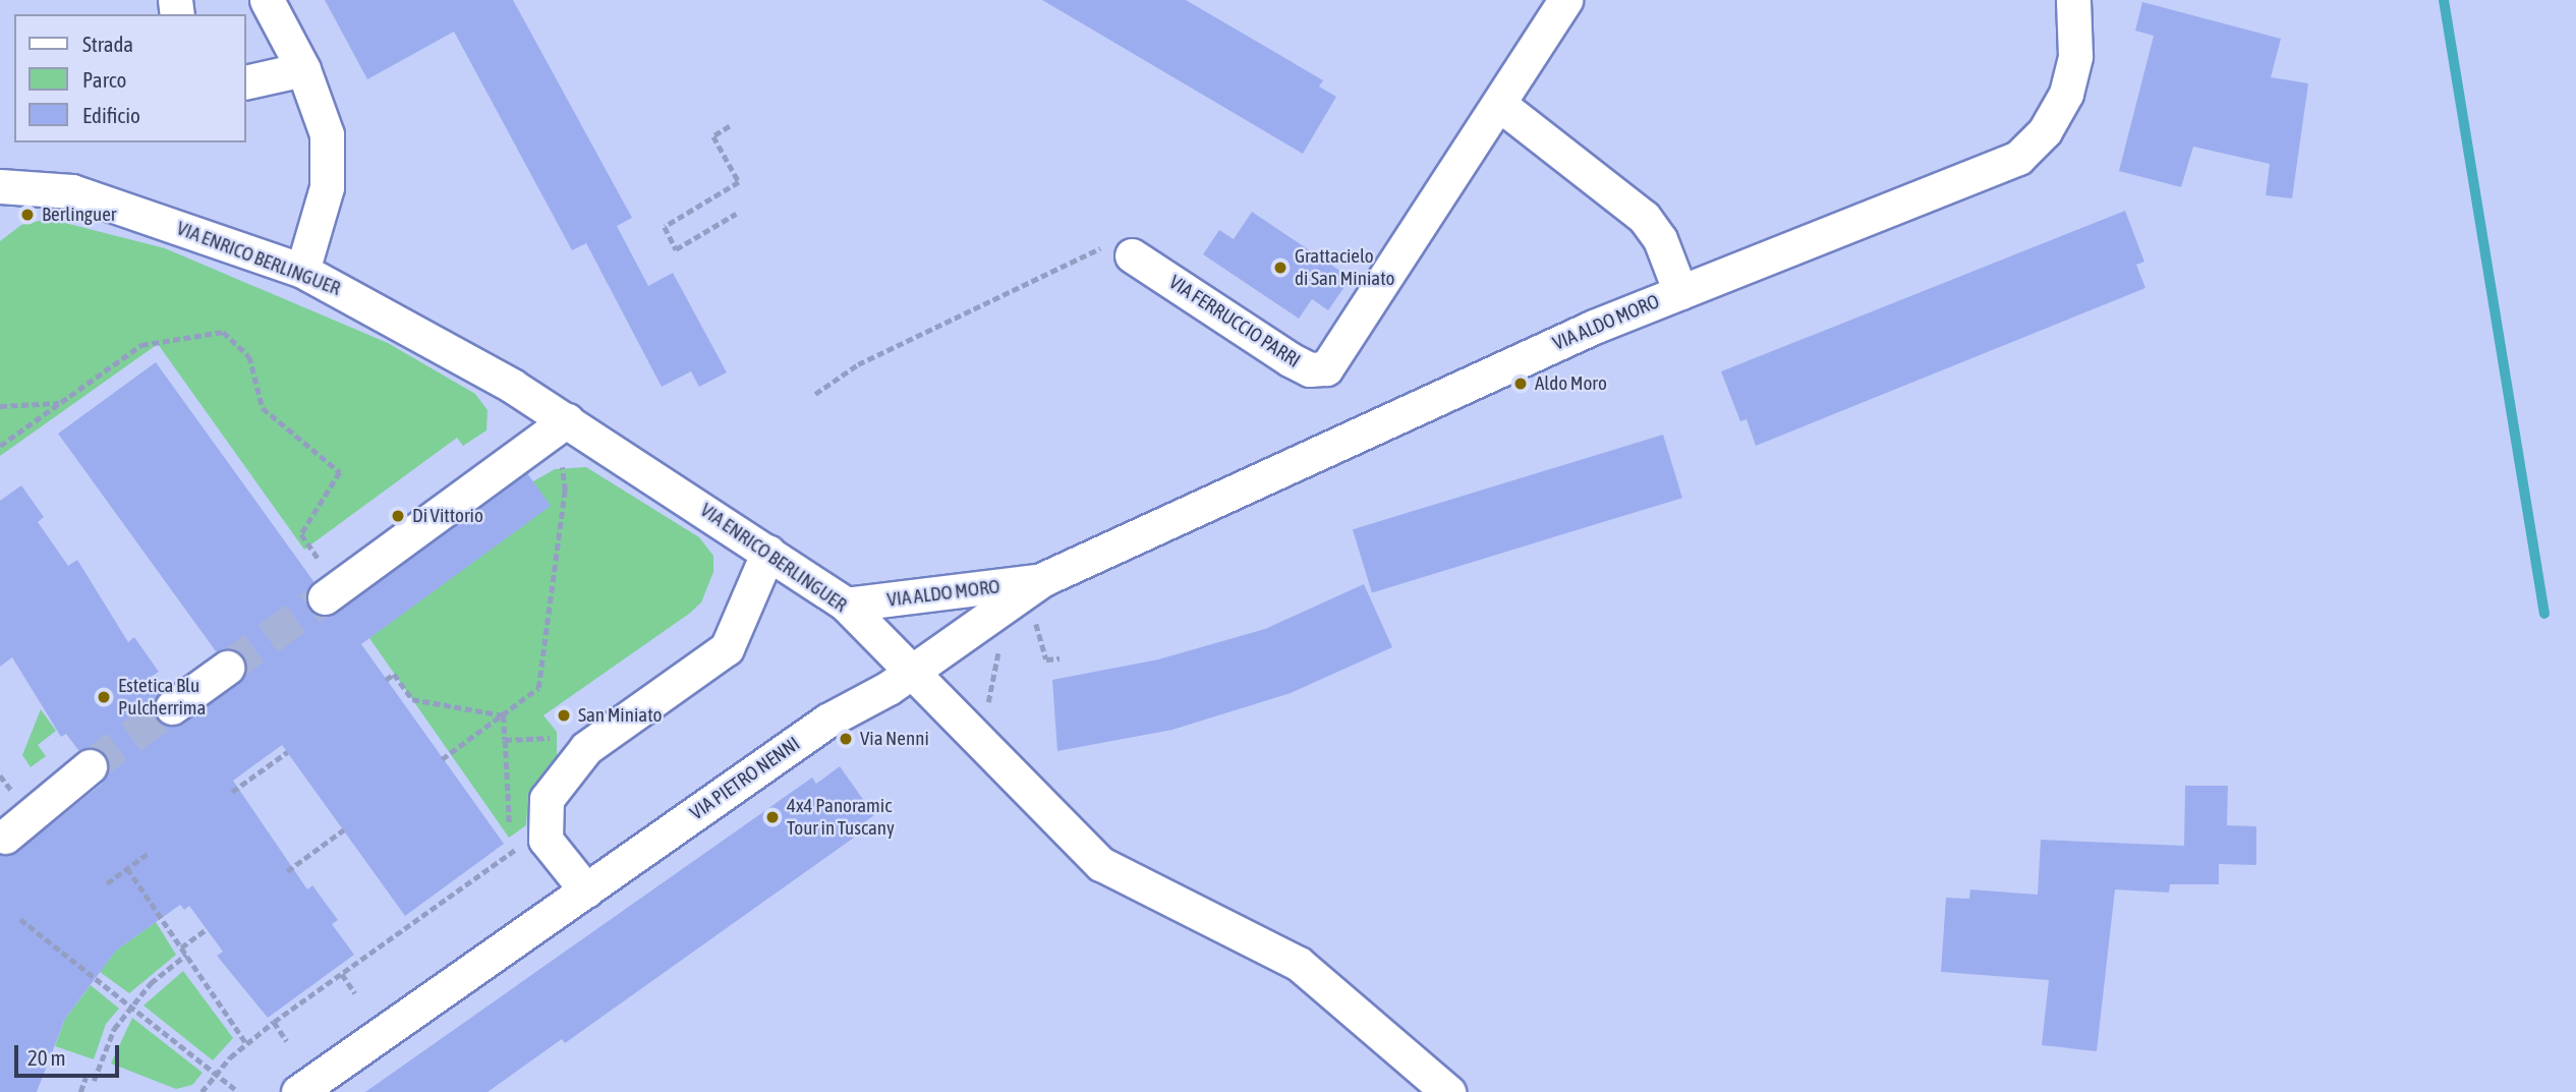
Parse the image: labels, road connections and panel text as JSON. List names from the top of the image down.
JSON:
{
  "streets": {
    "street": [
      "VIA ENRICO BERLINGUER",
      "VIA FERRUCCIO PARRI",
      "VIA ALDO MORO",
      "VIA PIETRO NENNI"
    ]
  },
  "crossings": [
    ["VIA ENRICO BERLINGUER", "VIA ALDO MORO"],
    ["VIA ENRICO BERLINGUER", "VIA PIETRO NENNI"],
    ["VIA ALDO MORO", "VIA PIETRO NENNI"]
  ],
  "places": [
    "Berlinguer",
    "Grattacielo di San Miniato",
    "Aldo Moro",
    "Di Vittorio",
    "Estetica Blu Pulcherrima",
    "San Miniato",
    "Via Nenni",
    "4x4 Panoramic Tour in Tuscany"
  ],
  "legend": ["Strada", "Parco", "Edificio"],
  "scale_bar": "20 m"
}
